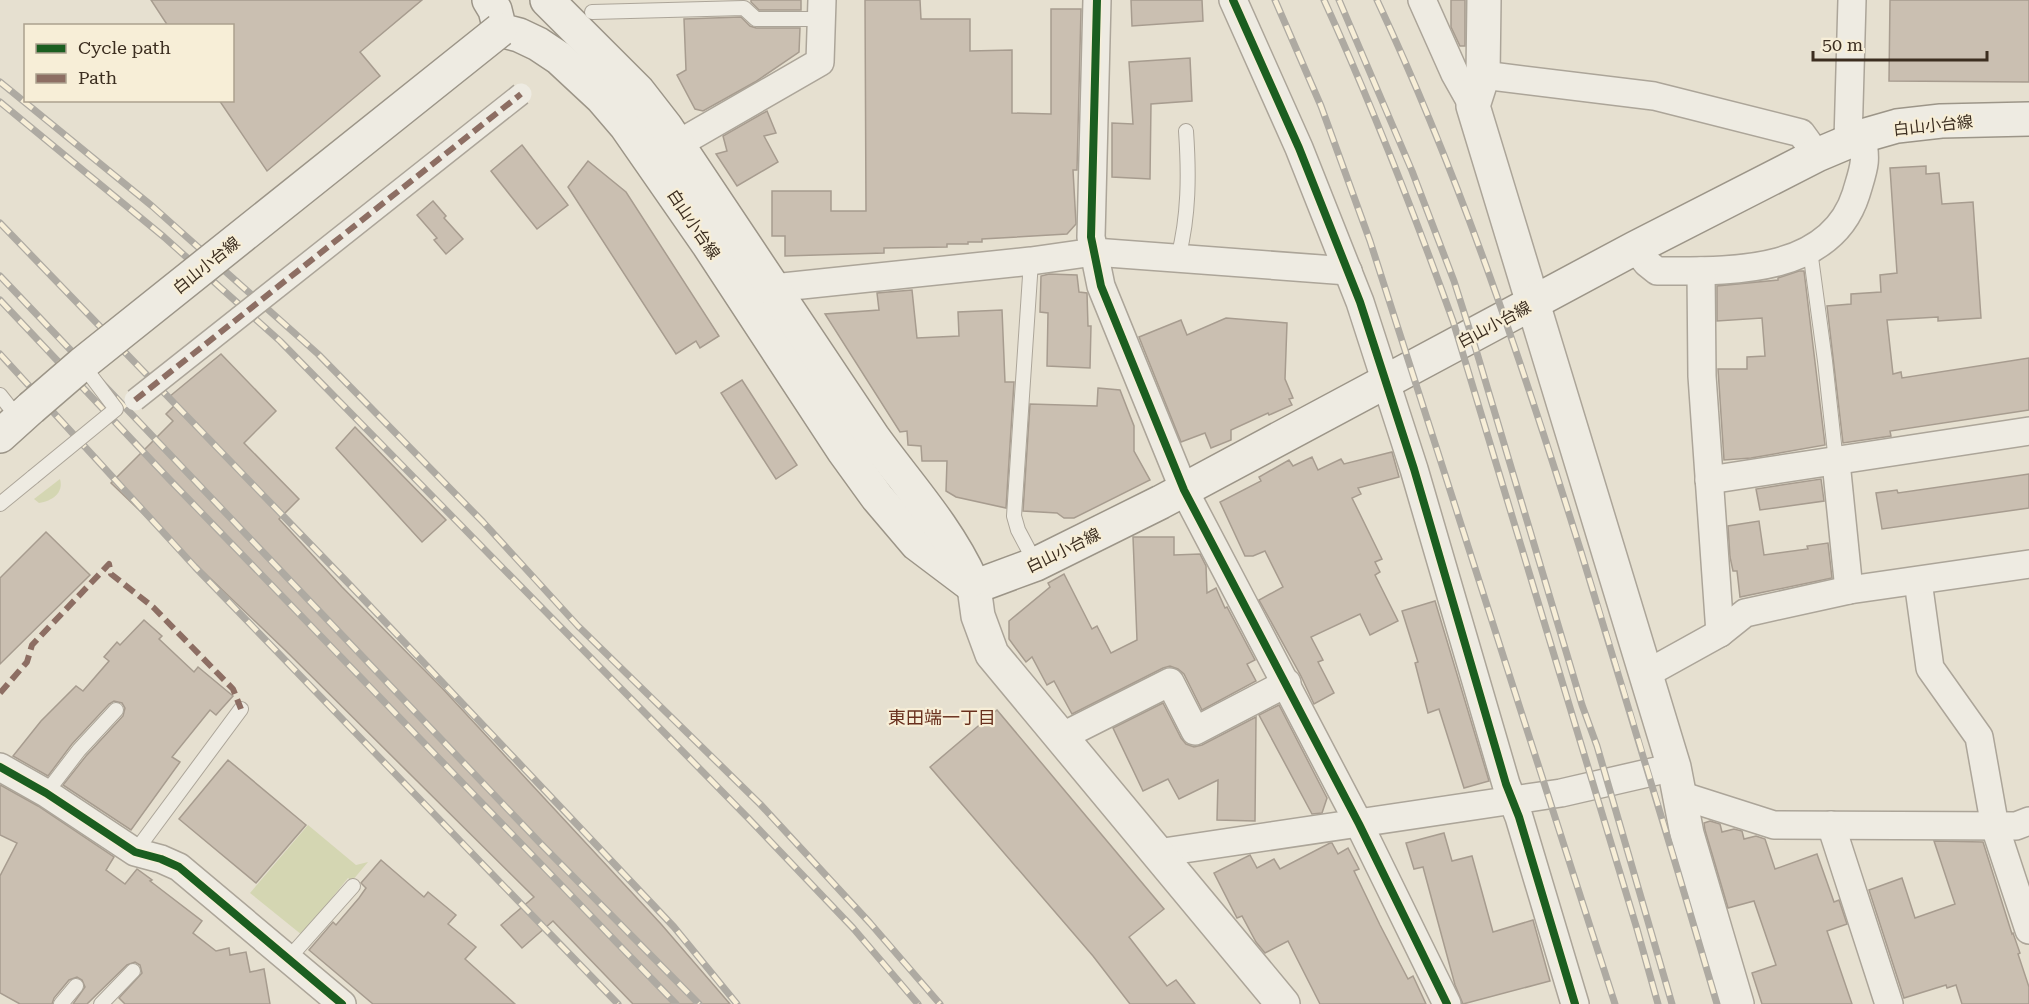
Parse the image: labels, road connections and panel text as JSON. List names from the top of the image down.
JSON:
{
  "streets": {
    "main road": ["白山小台線"]
  },
  "districts": ["東田端一丁目"],
  "legend": ["Cycle path", "Path"],
  "scale_bar": "50 m"
}
